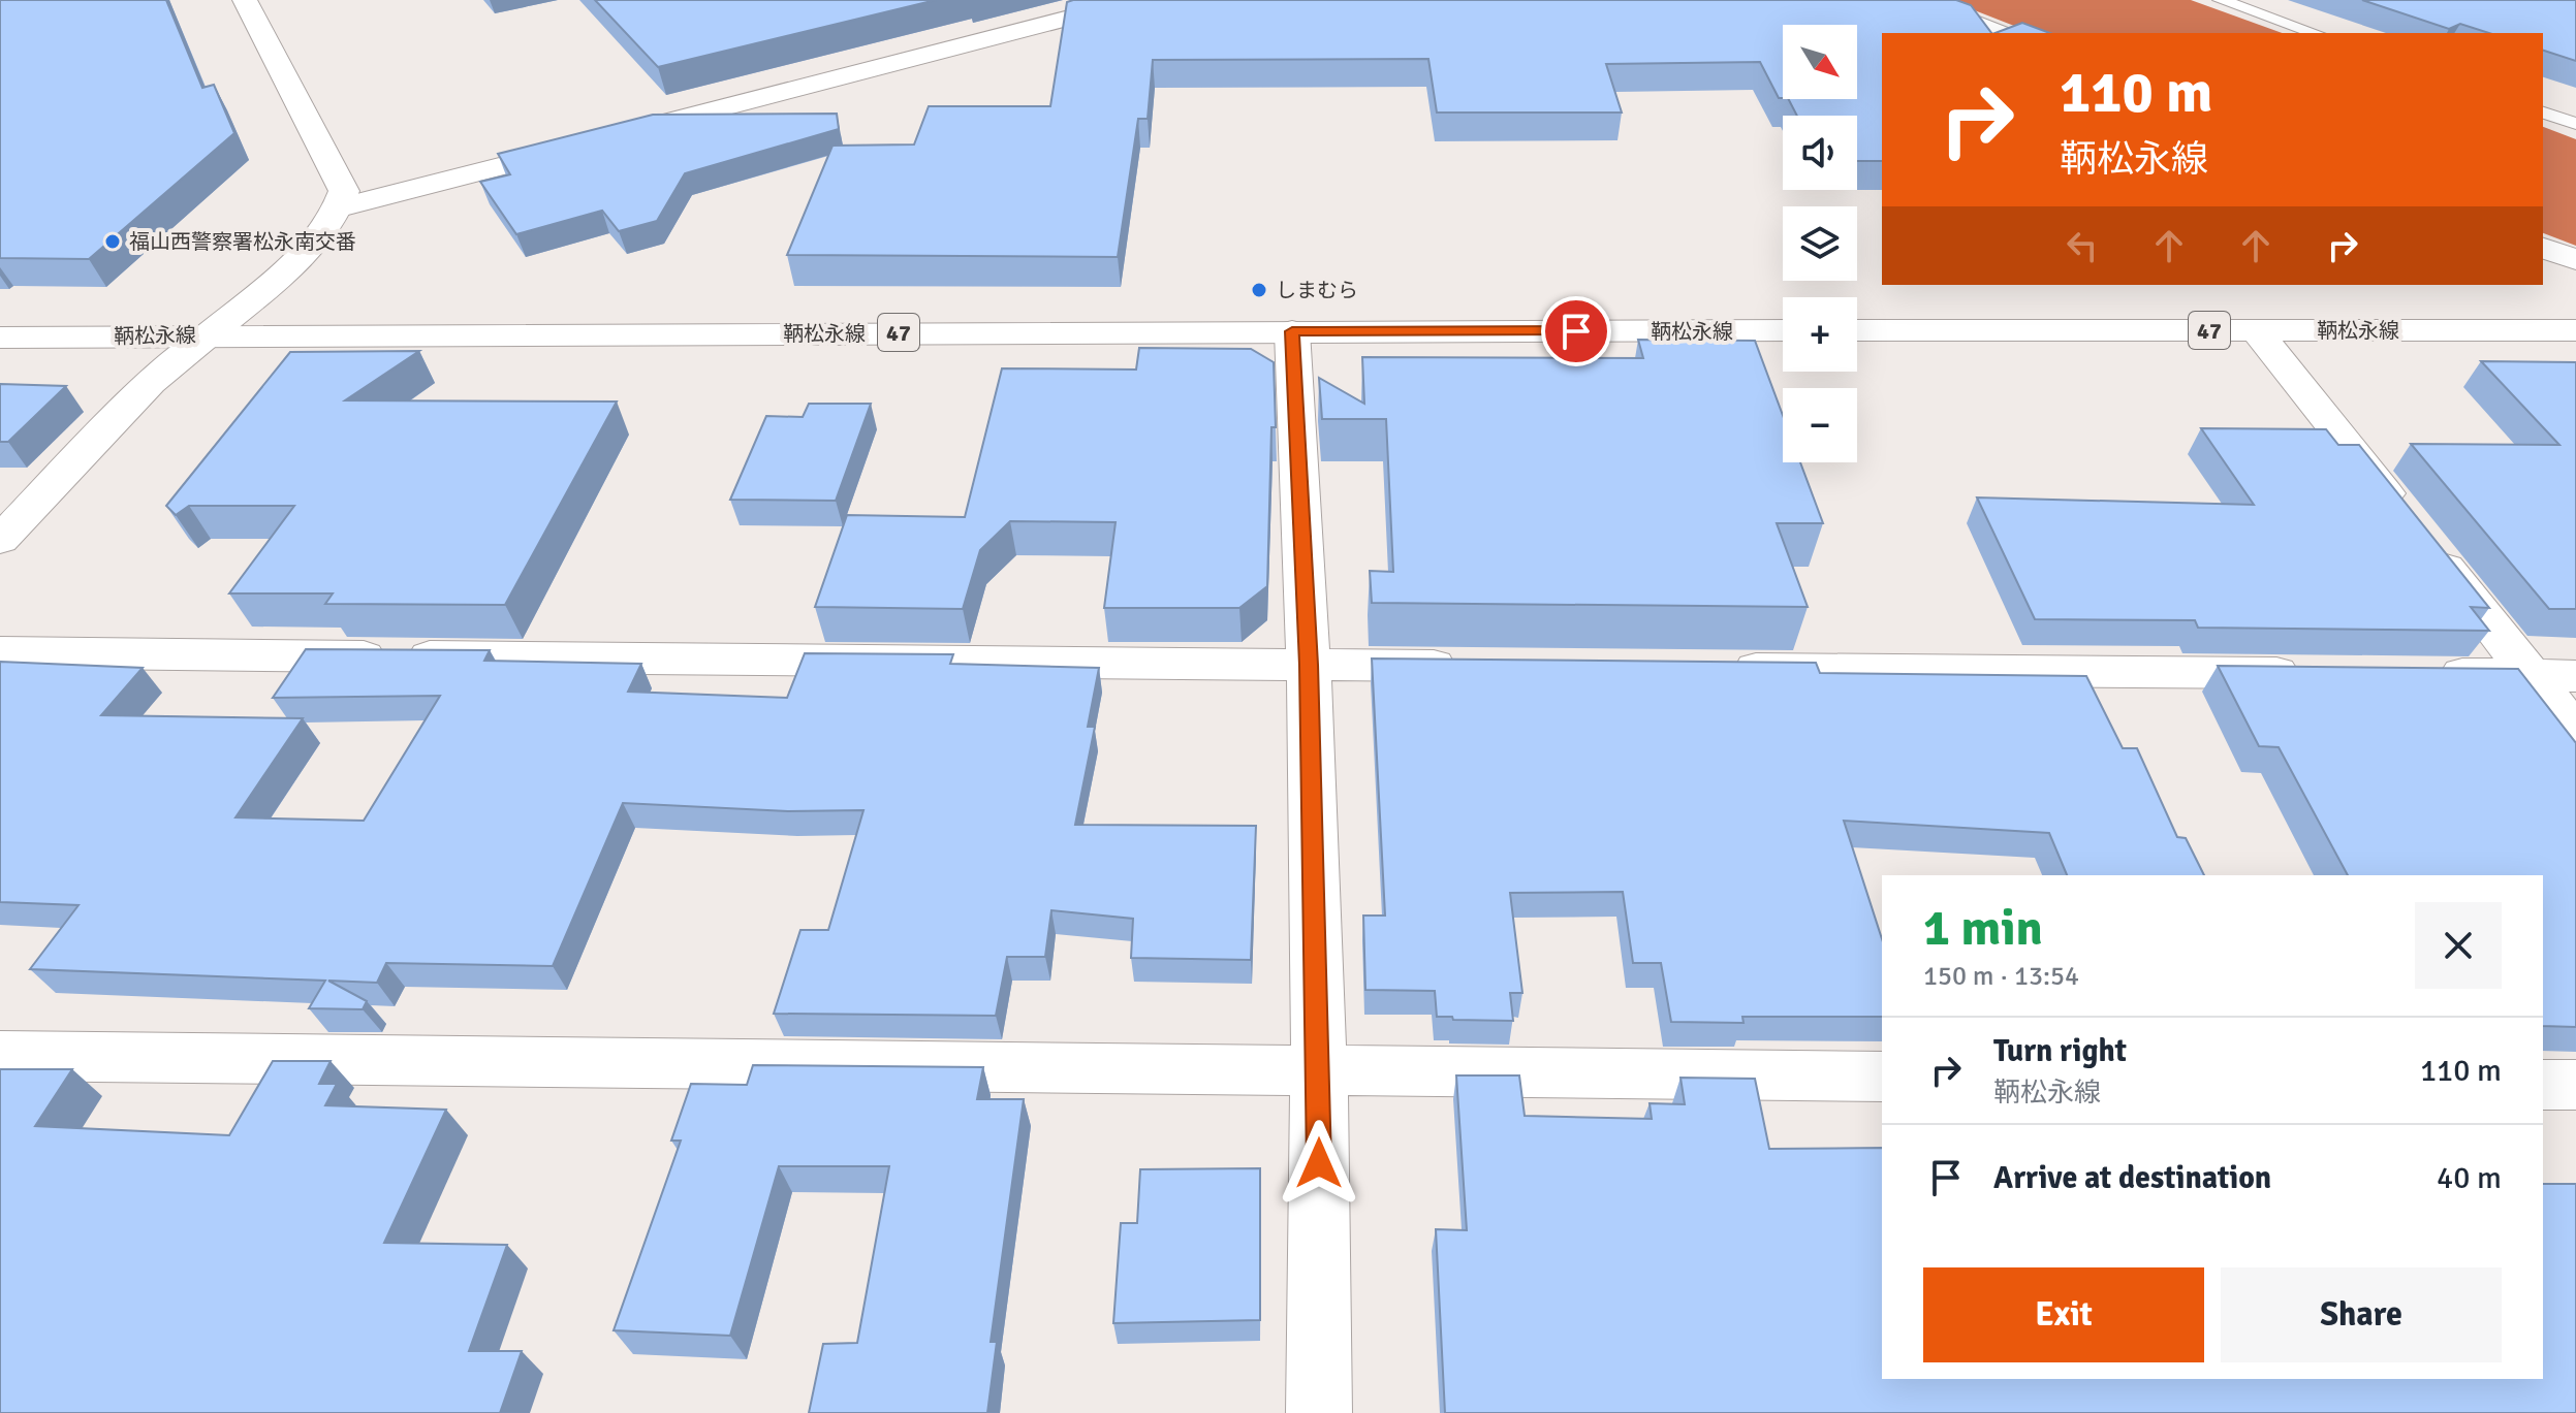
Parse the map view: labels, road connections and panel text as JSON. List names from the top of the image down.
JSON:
{
  "streets": {
    "street": ["47", "鞆松永線"]
  },
  "places": ["福山西警察署松永南交番", "しまむら"],
  "north": "bottom right",
  "page": {
    "map_buttons": ["+", "−"],
    "turn": ["110 m", "鞆松永線"],
    "heading": ["1 min", "150 m · 13:54"],
    "list": [
      {
        "name": "Turn right",
        "note": "鞆松永線",
        "value": "110 m"
      },
      {
        "name": "Arrive at destination",
        "value": "40 m"
      }
    ],
    "buttons": ["Exit", "Share"]
  }
}
